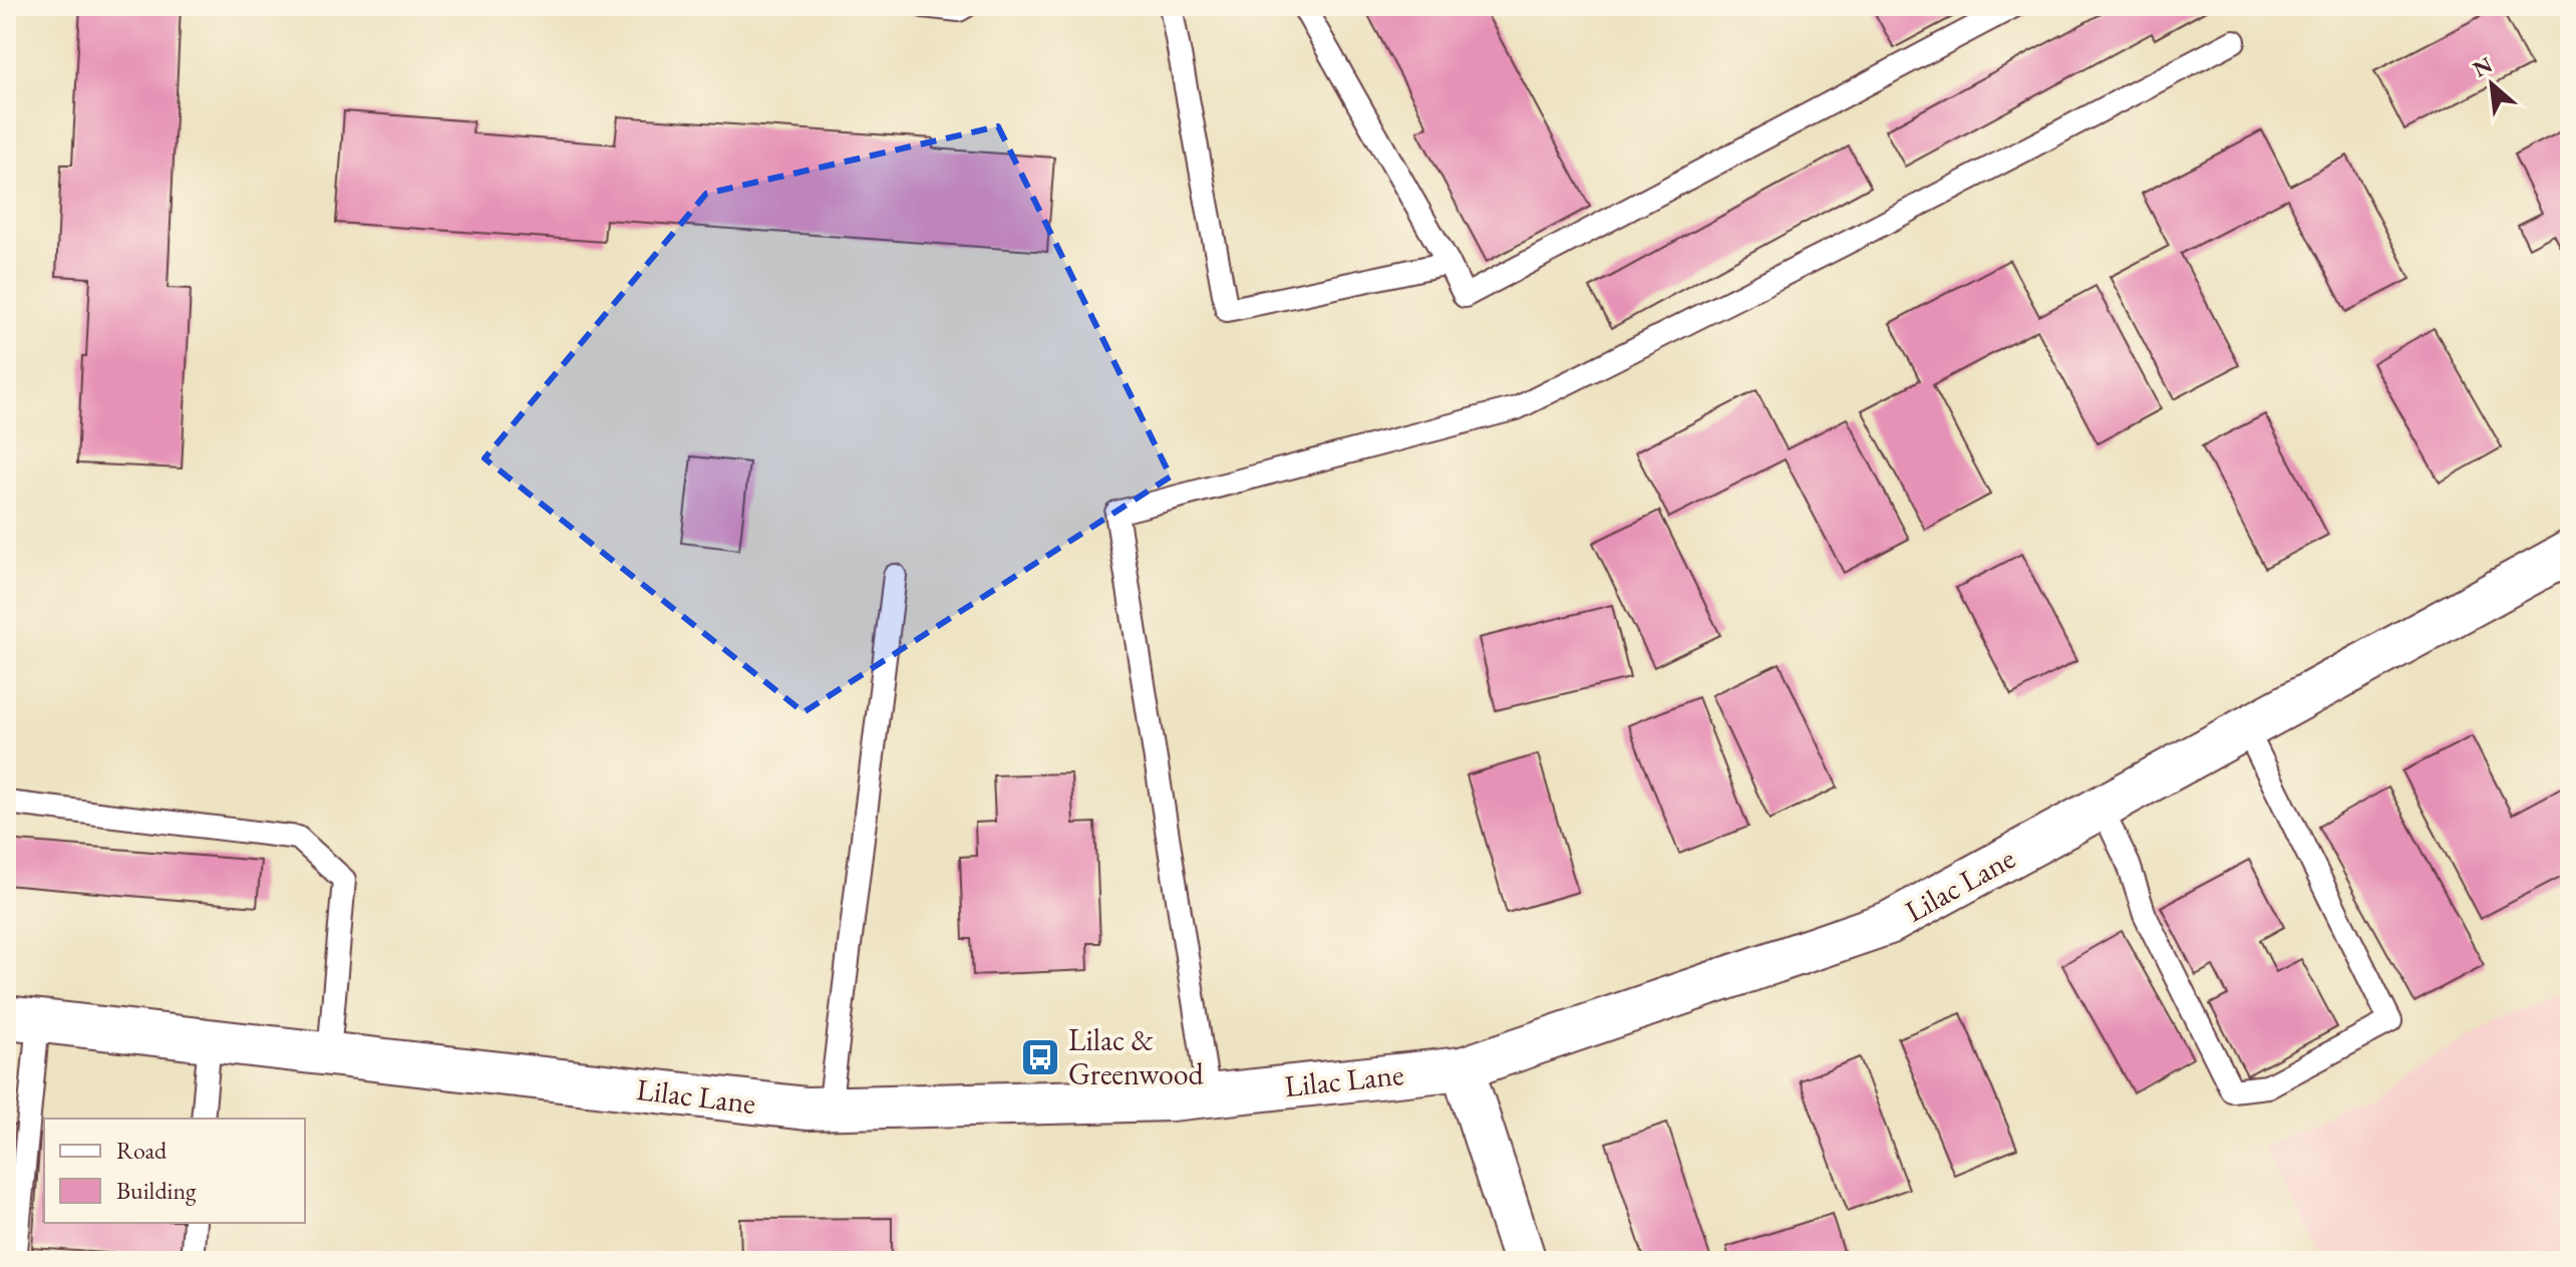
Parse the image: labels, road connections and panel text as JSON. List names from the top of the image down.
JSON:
{
  "streets": {
    "street": ["Lilac Lane"]
  },
  "places": {
    "bus stop": ["Lilac & Greenwood"]
  },
  "legend": ["Road", "Building"],
  "north": "top left"
}
